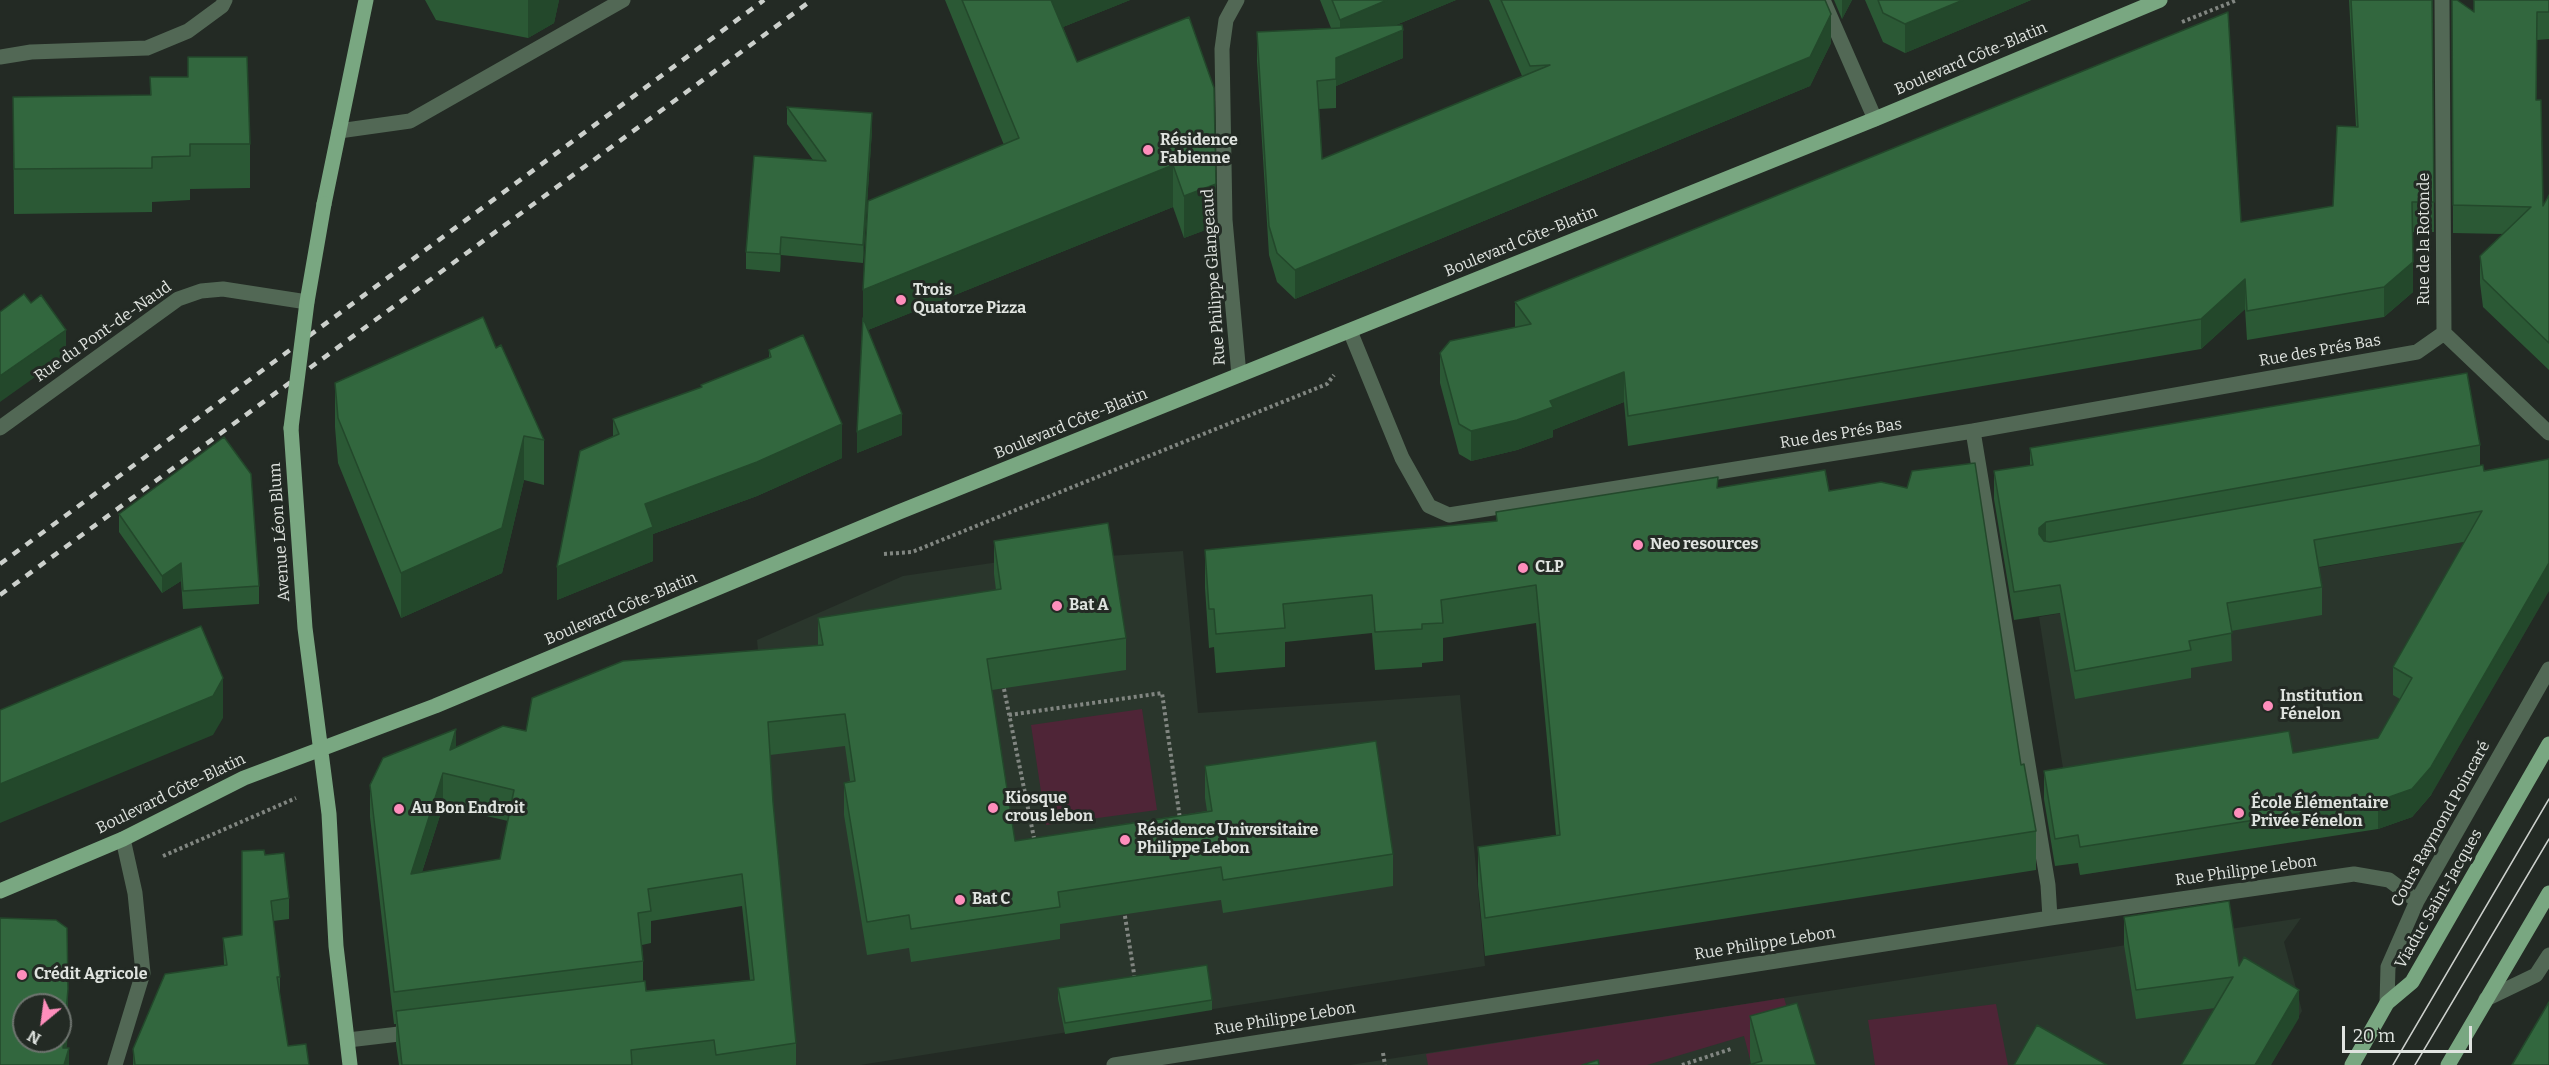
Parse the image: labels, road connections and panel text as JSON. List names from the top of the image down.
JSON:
{
  "streets": {
    "main road": ["Boulevard Côte-Blatin", "Avenue Léon Blum", "Viaduc Saint-Jacques"],
    "street": [
      "Rue de la Rotonde",
      "Rue Philippe Glangeaud",
      "Rue du Pont-de-Naud",
      "Rue des Prés Bas",
      "Cours Raymond Poincaré",
      "Rue Philippe Lebon"
    ]
  },
  "crossings": [
    ["Boulevard Côte-Blatin", "Rue Philippe Glangeaud"],
    ["Boulevard Côte-Blatin", "Rue des Prés Bas"],
    ["Boulevard Côte-Blatin", "Avenue Léon Blum"],
    ["Rue de la Rotonde", "Rue des Prés Bas"],
    ["Rue du Pont-de-Naud", "Avenue Léon Blum"],
    ["Cours Raymond Poincaré", "Rue Philippe Lebon"],
    ["Cours Raymond Poincaré", "Viaduc Saint-Jacques"]
  ],
  "places": [
    "Résidence Fabienne",
    "Trois Quatorze Pizza",
    "Neo resources",
    "CLP",
    "Bat A",
    "Institution Fénelon",
    "Kiosque crous lebon",
    "Au Bon Endroit",
    "École Élémentaire Privée Fénelon",
    "Résidence Universitaire Philippe Lebon",
    "Bat C",
    "Crédit Agricole"
  ],
  "scale_bar": "20 m",
  "north": "bottom left"
}
